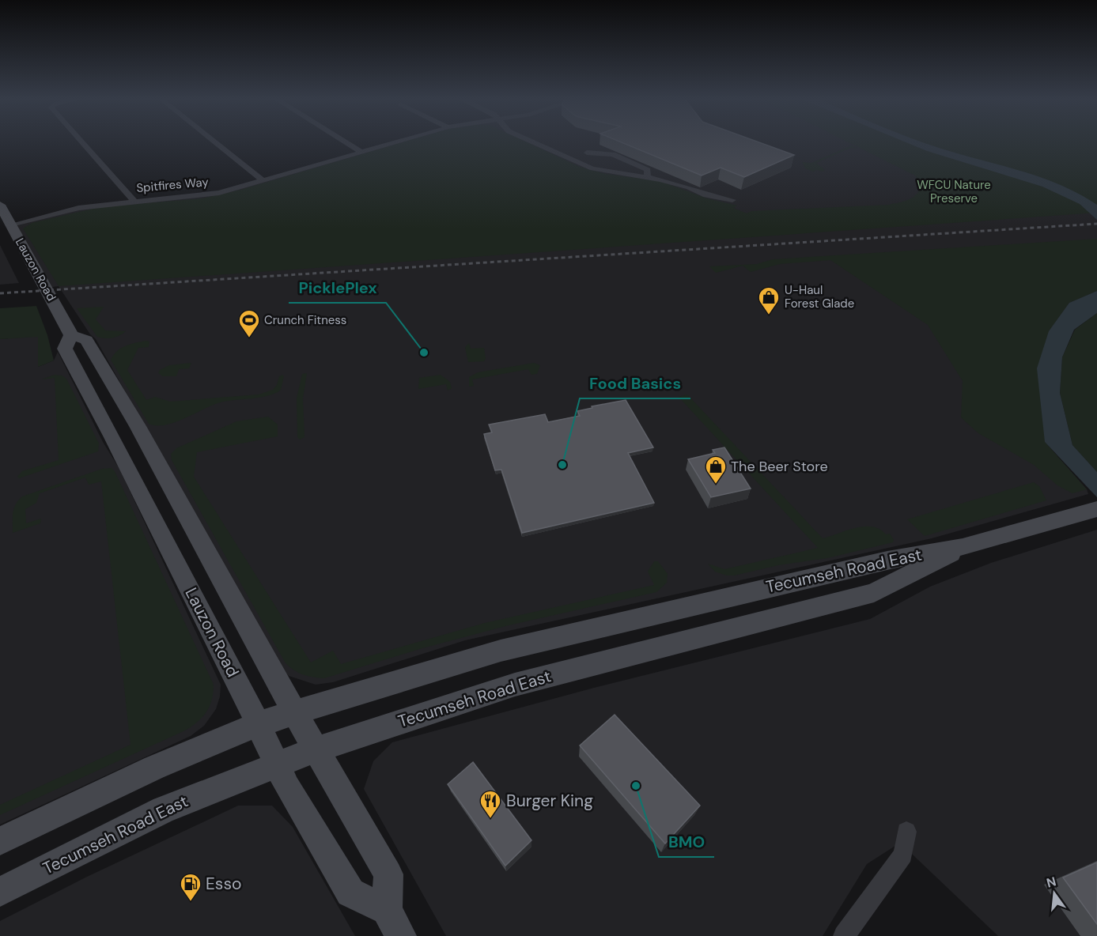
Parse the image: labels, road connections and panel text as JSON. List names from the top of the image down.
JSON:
{
  "streets": {
    "street": ["Spitfires Way", "Lauzon Road", "Tecumseh Road East"]
  },
  "crossings": [
    ["Spitfires Way", "Lauzon Road"],
    ["Lauzon Road", "Tecumseh Road East"]
  ],
  "parks": ["WFCU Nature Preserve"],
  "places": {
    "shop": ["U-Haul Forest Glade", "The Beer Store"],
    "sports": ["Crunch Fitness"],
    "other": ["PicklePlex", "Food Basics", "BMO"],
    "restaurant": ["Burger King"],
    "fuel station": ["Esso"]
  },
  "north": "top"
}
